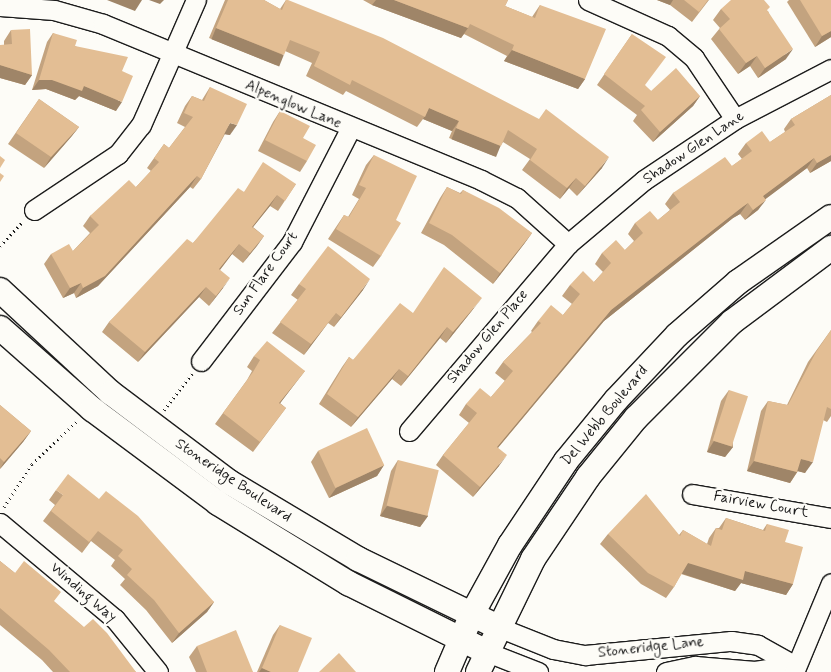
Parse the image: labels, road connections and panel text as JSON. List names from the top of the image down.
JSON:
{
  "streets": {
    "street": [
      "Alpenglow Lane",
      "Shadow Glen Lane",
      "Sun Flare Court",
      "Shadow Glen Place",
      "Del Webb Boulevard",
      "Stoneridge Boulevard",
      "Fairview Court",
      "Winding Way",
      "Stoneridge Lane"
    ]
  },
  "crossings": [
    ["Alpenglow Lane", "Shadow Glen Lane"],
    ["Alpenglow Lane", "Sun Flare Court"],
    ["Alpenglow Lane", "Shadow Glen Place"],
    ["Shadow Glen Lane", "Shadow Glen Place"],
    ["Del Webb Boulevard", "Stoneridge Boulevard"],
    ["Del Webb Boulevard", "Stoneridge Lane"],
    ["Stoneridge Boulevard", "Stoneridge Lane"]
  ]
}
